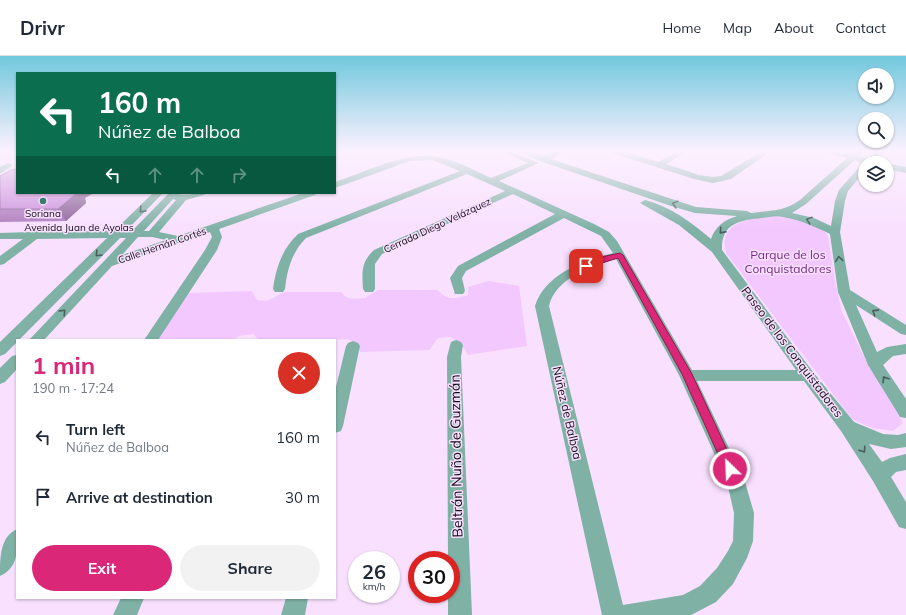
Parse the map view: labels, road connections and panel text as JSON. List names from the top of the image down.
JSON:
{
  "streets": {
    "street": [
      "Cerrada Diego Velázquez",
      "Avenida Juan de Ayolas",
      "Calle Hernán Cortés",
      "Paseo de los Conquistadores",
      "Núñez de Balboa",
      "Beltrán Nuño de Guzmán"
    ]
  },
  "crossings": [
    ["Avenida Juan de Ayolas", "Calle Hernán Cortés"]
  ],
  "parks": ["Parque de los Conquistadores"],
  "places": ["Soriana"],
  "page": {
    "header": "Drivr",
    "nav": [
      "Home",
      "Map",
      "About",
      "Contact"
    ],
    "turn": ["160 m", "Núñez de Balboa"],
    "heading": ["1 min", "190 m · 17:24"],
    "list": [
      {
        "name": "Turn left",
        "note": "Núñez de Balboa",
        "value": "160 m"
      },
      {
        "name": "Arrive at destination",
        "value": "30 m"
      }
    ],
    "buttons": ["Exit", "Share"],
    "speed": "26 km/h",
    "limit": "30"
  }
}
